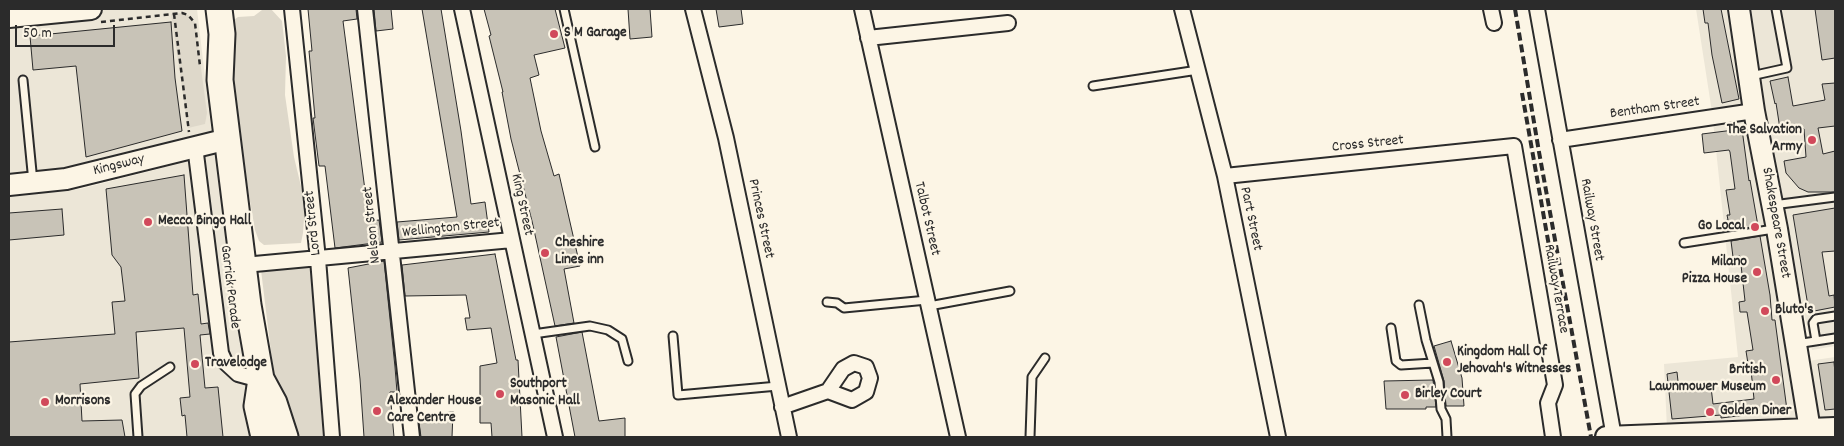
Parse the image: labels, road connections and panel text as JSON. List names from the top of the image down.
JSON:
{
  "streets": {
    "street": [
      "Bentham Street",
      "Cross Street",
      "Kingsway",
      "King Street",
      "Princes Street",
      "Talbot Street",
      "Part Street",
      "Railway Street",
      "Lord Street",
      "Shakespeare Street",
      "Nelson Street",
      "Wellington Street",
      "Garrick Parade",
      "Railway Terrace"
    ]
  },
  "crossings": [
    ["Bentham Street", "Railway Street"],
    ["Bentham Street", "Shakespeare Street"],
    ["Cross Street", "Part Street"],
    ["Cross Street", "Railway Terrace"],
    ["Kingsway", "Garrick Parade"],
    ["King Street", "Wellington Street"],
    ["Lord Street", "Wellington Street"],
    ["Nelson Street", "Wellington Street"]
  ],
  "places": [
    "S M Garage",
    "The Salvation Army",
    "Mecca Bingo Hall",
    "Go Local",
    "Cheshire Lines inn",
    "Milano Pizza House",
    "Bluto's",
    "Kingdom Hall Of Jehovah's Witnesses",
    "Travelodge",
    "British Lawnmower Museum",
    "Southport Masonic Hall",
    "Birley Court",
    "Morrisons",
    "Alexander House Care Centre",
    "Golden Diner"
  ],
  "scale_bar": "50 m"
}
